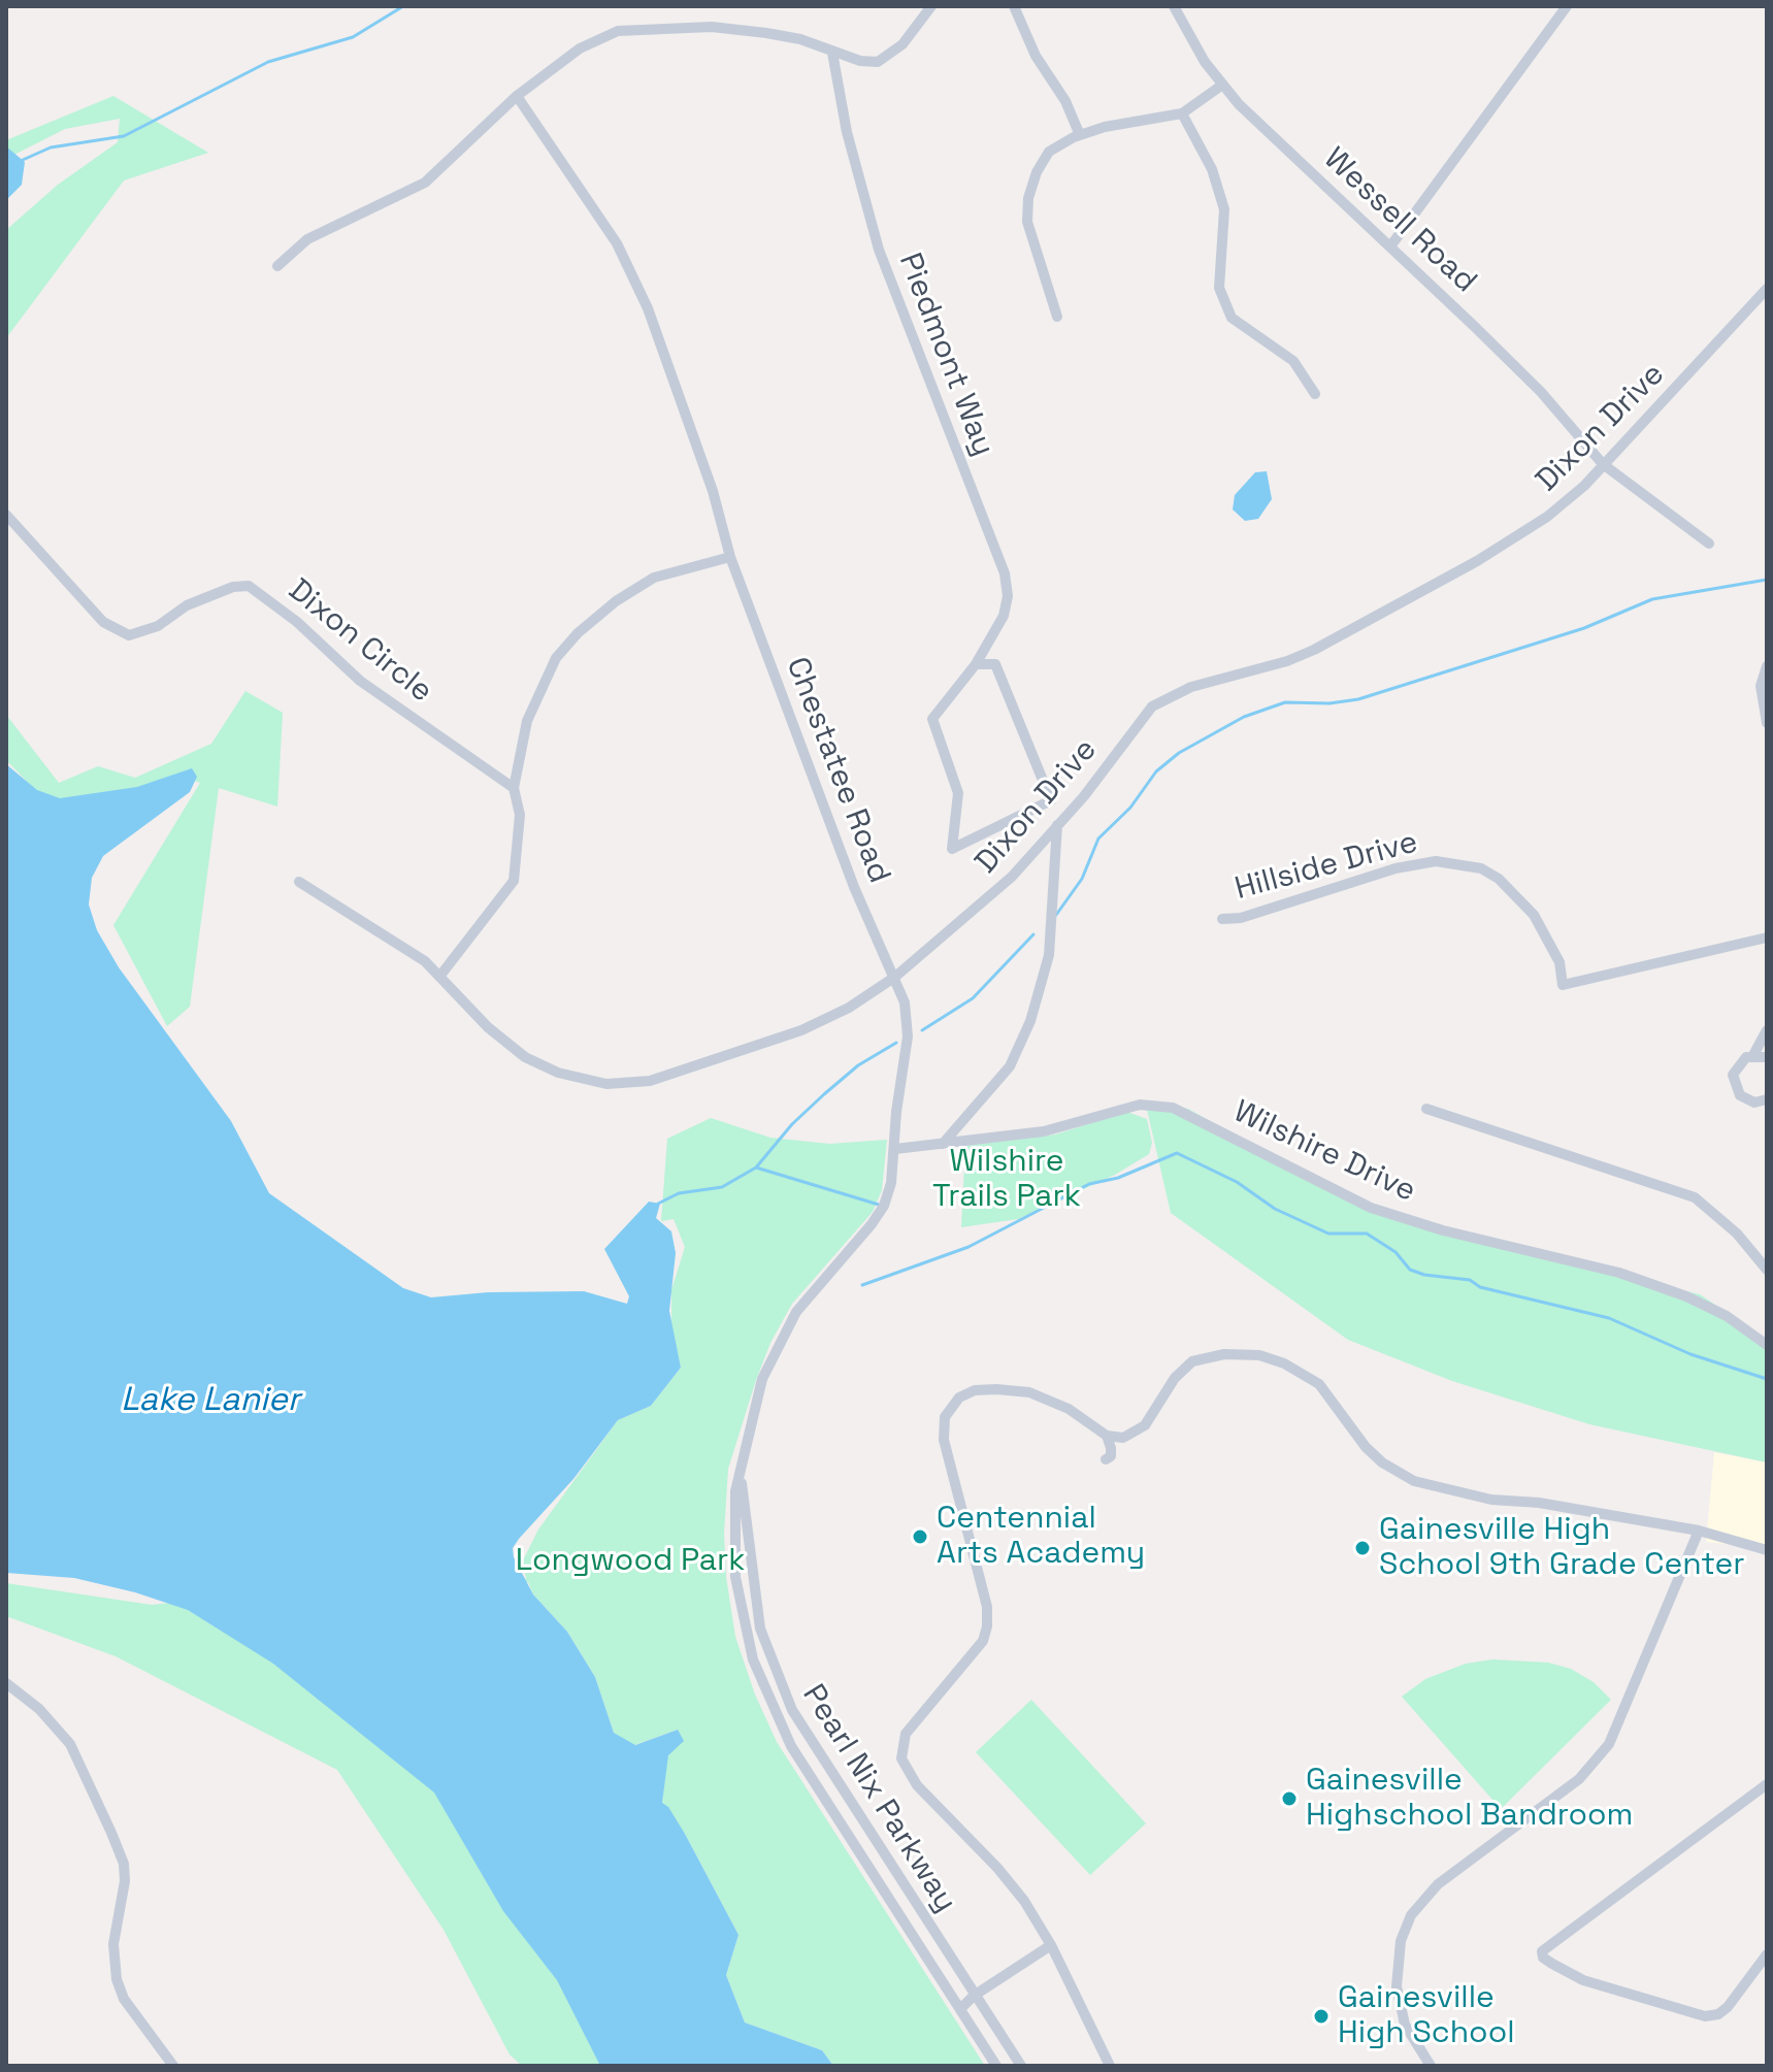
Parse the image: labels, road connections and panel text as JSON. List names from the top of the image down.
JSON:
{
  "streets": {
    "street": [
      "Wessell Road",
      "Piedmont Way",
      "Dixon Drive",
      "Dixon Circle",
      "Chestatee Road",
      "Hillside Drive",
      "Wilshire Drive",
      "Pearl Nix Parkway"
    ]
  },
  "crossings": [
    ["Wessell Road", "Dixon Drive"],
    ["Dixon Drive", "Chestatee Road"],
    ["Chestatee Road", "Wilshire Drive"],
    ["Chestatee Road", "Pearl Nix Parkway"]
  ],
  "water": ["Lake Lanier"],
  "parks": ["Wilshire Trails Park", "Longwood Park"],
  "places": [
    "Centennial Arts Academy",
    "Gainesville High School 9th Grade Center",
    "Gainesville Highschool Bandroom",
    "Gainesville High School"
  ]
}
